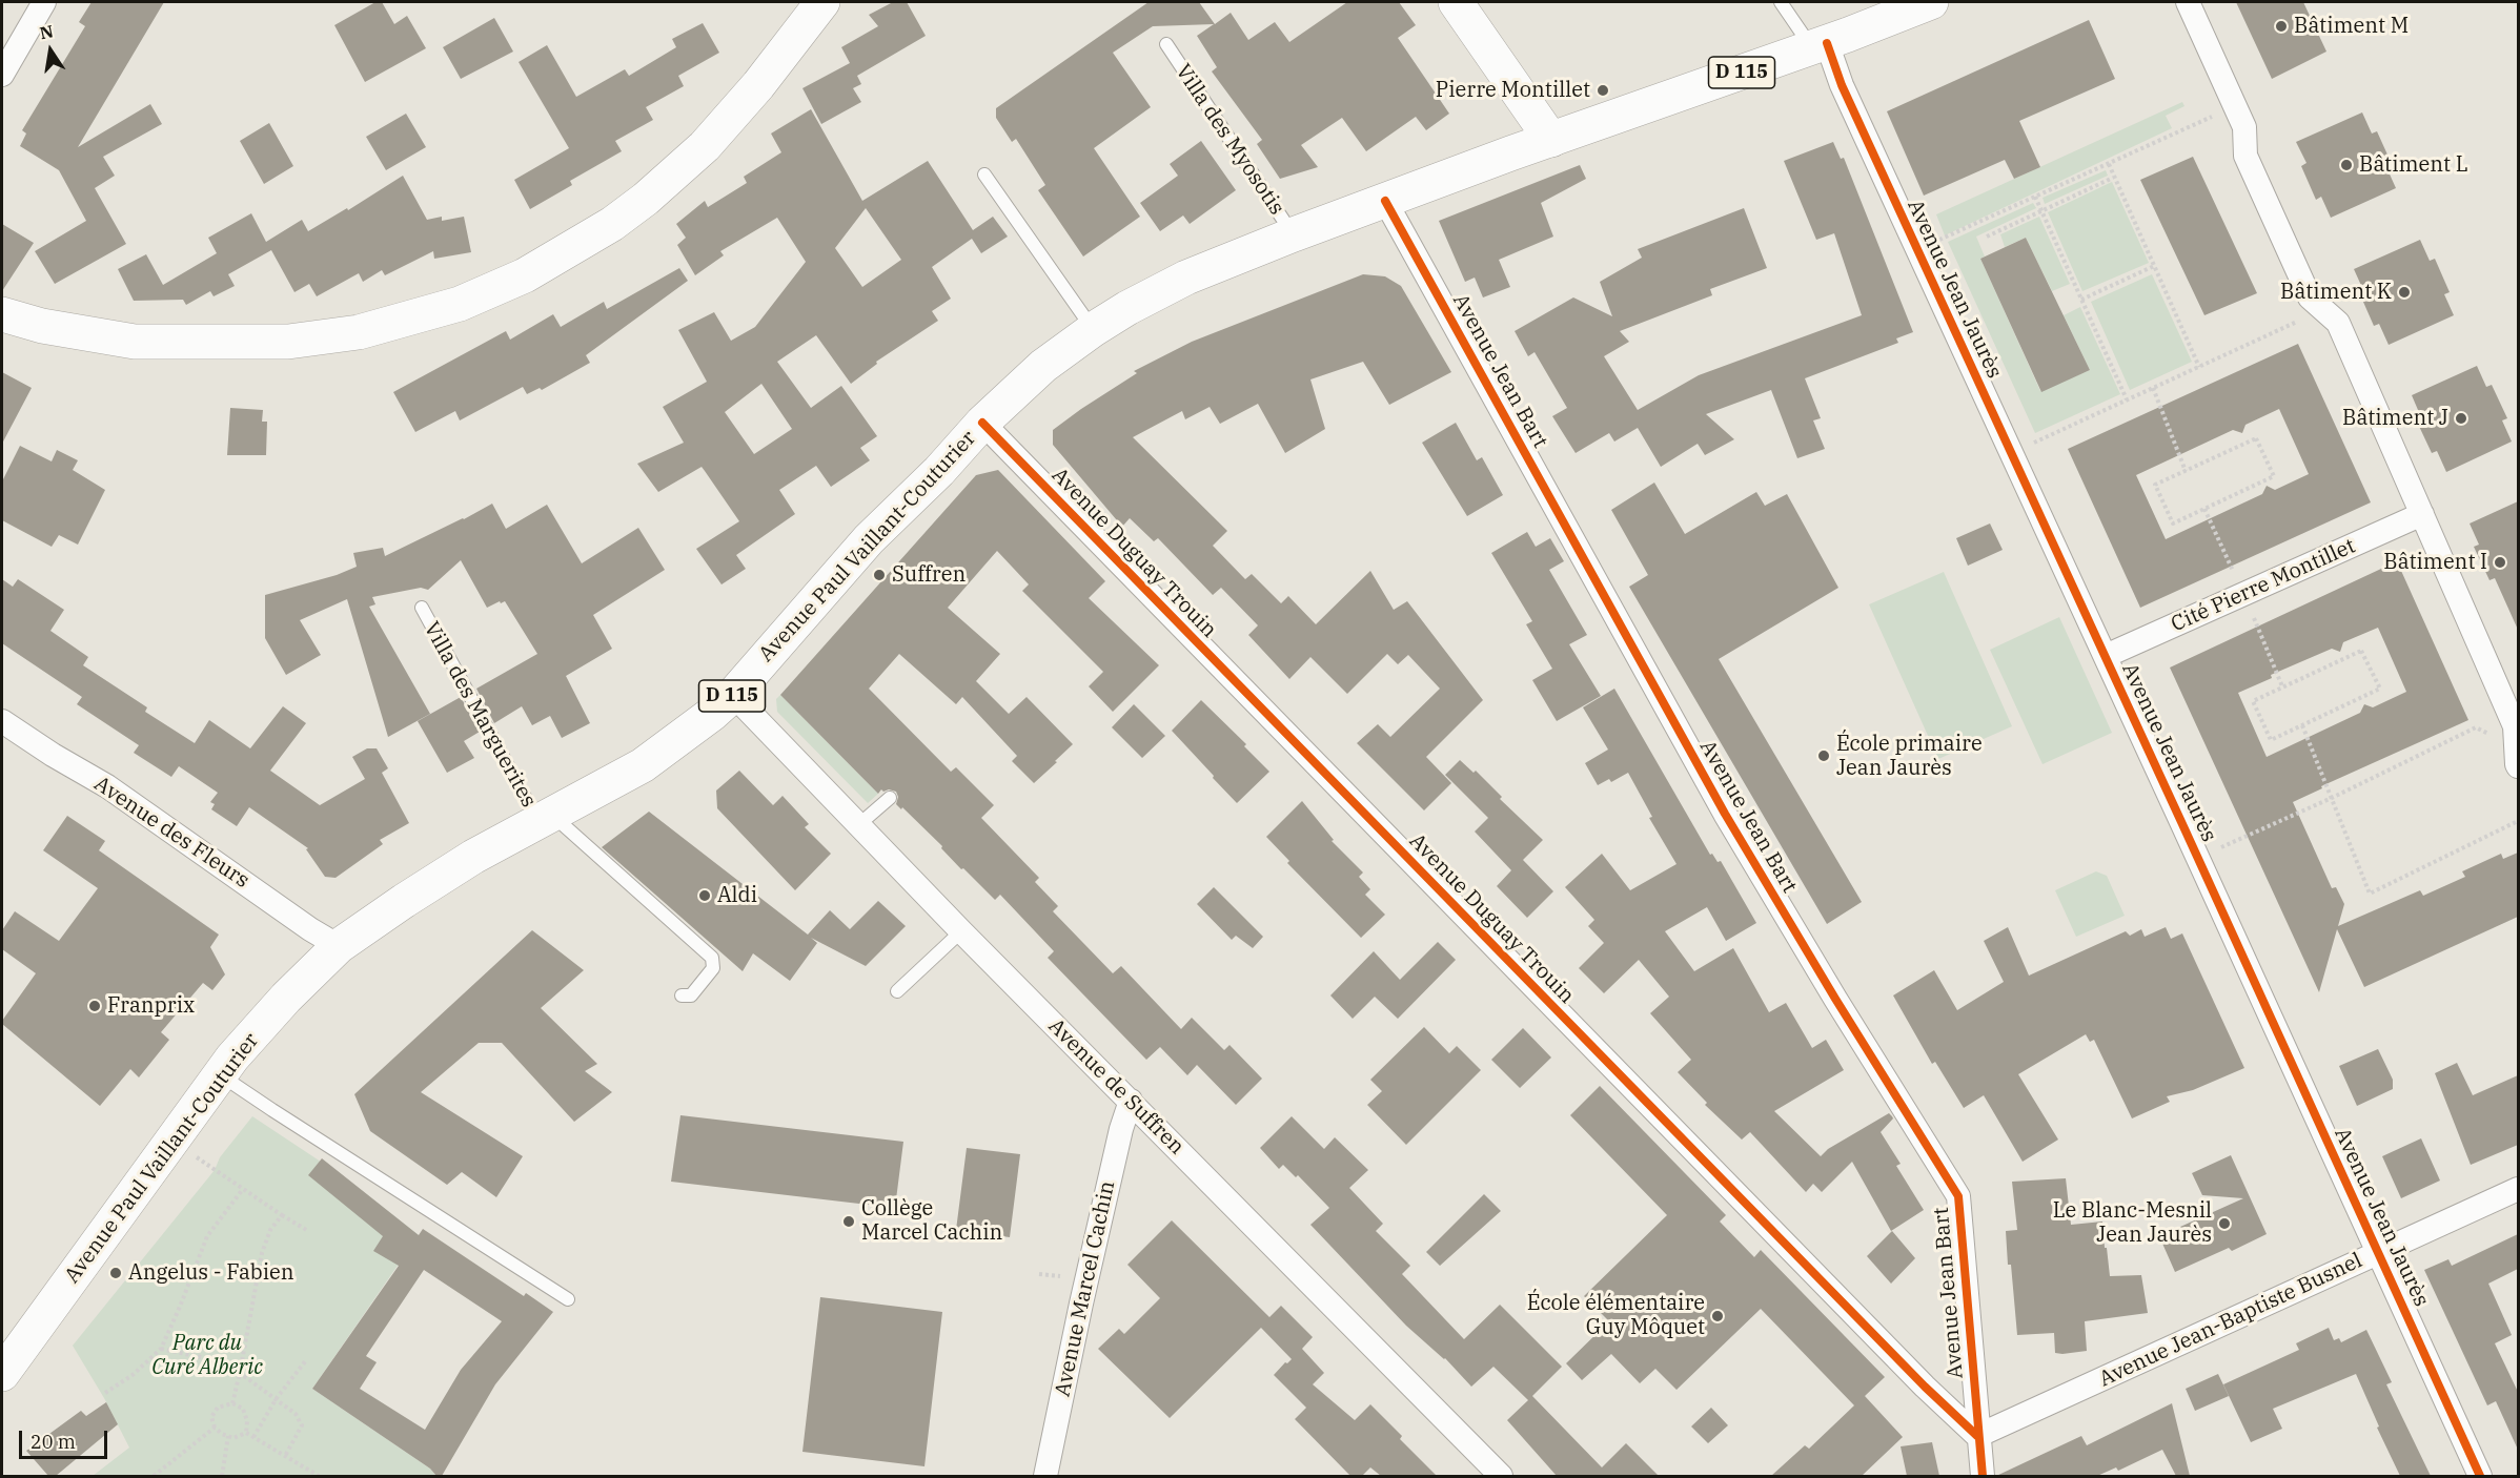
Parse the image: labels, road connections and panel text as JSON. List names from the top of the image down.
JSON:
{
  "streets": {
    "main road": ["D 115", "Avenue Paul Vaillant-Couturier"],
    "street": [
      "Avenue Jean Jaurès",
      "Avenue Jean Bart",
      "Avenue Duguay Trouin",
      "Cité Pierre Montillet",
      "Avenue des Fleurs",
      "Avenue de Suffren",
      "Avenue Marcel Cachin",
      "Avenue Jean-Baptiste Busnel"
    ],
    "lane": ["Villa des Myosotis", "Villa des Marguerites"]
  },
  "crossings": [
    ["Villa des Myosotis", "Avenue Paul Vaillant-Couturier"],
    ["Avenue Jean Jaurès", "Avenue Paul Vaillant-Couturier"],
    ["Avenue Jean Jaurès", "Cité Pierre Montillet"],
    ["Avenue Jean Jaurès", "Avenue Jean-Baptiste Busnel"],
    ["Avenue Jean Bart", "Avenue Paul Vaillant-Couturier"],
    ["Avenue Jean Bart", "Avenue Duguay Trouin"],
    ["Avenue Jean Bart", "Avenue Jean-Baptiste Busnel"],
    ["Avenue Paul Vaillant-Couturier", "Avenue Duguay Trouin"],
    ["Avenue Paul Vaillant-Couturier", "Villa des Marguerites"],
    ["Avenue Paul Vaillant-Couturier", "Avenue des Fleurs"],
    ["Avenue Paul Vaillant-Couturier", "Avenue de Suffren"],
    ["Avenue Duguay Trouin", "Avenue Jean-Baptiste Busnel"],
    ["Avenue de Suffren", "Avenue Marcel Cachin"]
  ],
  "parks": ["Parc du Curé Alberic"],
  "places": [
    "Bâtiment M",
    "Pierre Montillet",
    "Bâtiment L",
    "Bâtiment K",
    "Bâtiment J",
    "Bâtiment I",
    "Suffren",
    "École primaire Jean Jaurès",
    "Aldi",
    "Franprix",
    "Collège Marcel Cachin",
    "Le Blanc-Mesnil Jean Jaurès",
    "Angelus - Fabien",
    "École élémentaire Guy Môquet"
  ],
  "scale_bar": "20 m",
  "north": "top"
}
